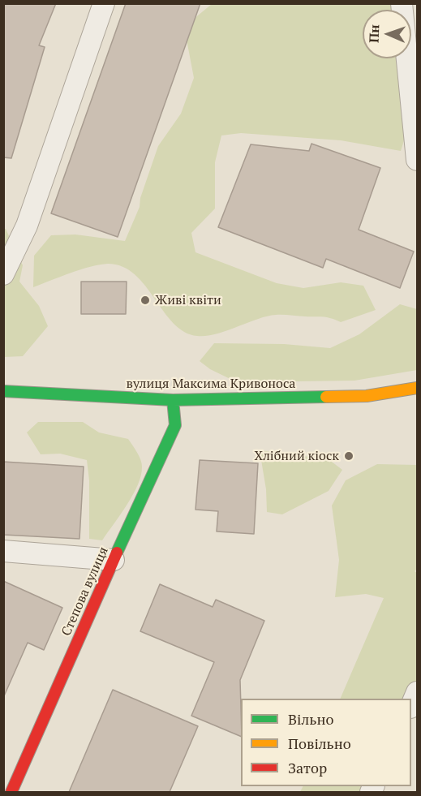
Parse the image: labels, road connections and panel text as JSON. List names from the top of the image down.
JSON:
{
  "streets": {
    "street": ["вулиця Максима Кривоноса", "Степова вулиця"]
  },
  "crossings": [
    ["вулиця Максима Кривоноса", "Степова вулиця"]
  ],
  "places": ["Живі квіти", "Хлібний кіоск"],
  "legend": ["Вільно", "Повільно", "Затор"],
  "north": "left"
}
